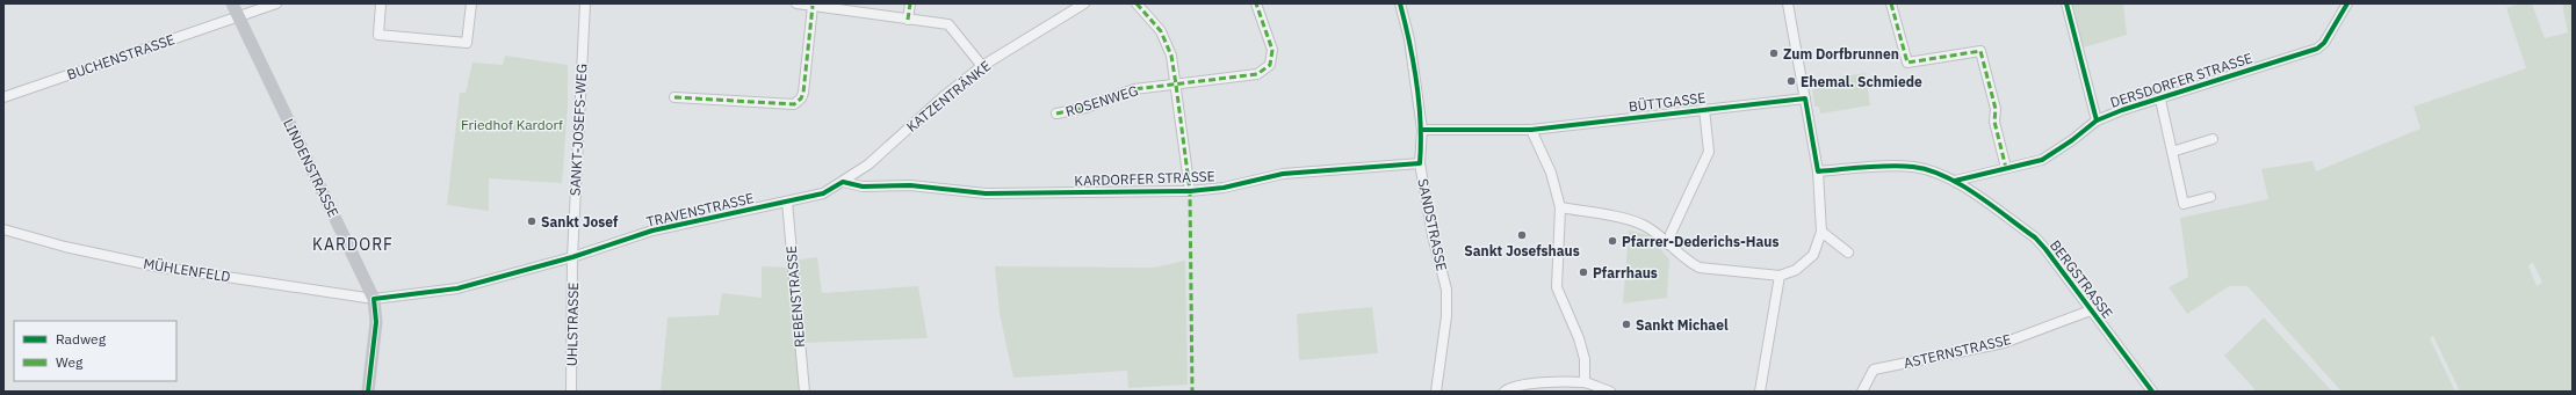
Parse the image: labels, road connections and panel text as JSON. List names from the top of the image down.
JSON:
{
  "streets": {
    "street": [
      "BUCHENSTRASSE",
      "DERSDORFER STRASSE",
      "KATZENTRÄNKE",
      "ROSENWEG",
      "BÜTTGASSE",
      "SANKT-JOSEFS-WEG",
      "LINDENSTRASSE",
      "KARDORFER STRASSE",
      "TRAVENSTRASSE",
      "SANDSTRASSE",
      "MÜHLENFELD",
      "BERGSTRASSE",
      "REBENSTRASSE",
      "UHLSTRASSE",
      "ASTERNSTRASSE"
    ]
  },
  "crossings": [
    ["BUCHENSTRASSE", "LINDENSTRASSE"],
    ["DERSDORFER STRASSE", "BERGSTRASSE"],
    ["KATZENTRÄNKE", "KARDORFER STRASSE"],
    ["KATZENTRÄNKE", "TRAVENSTRASSE"],
    ["BÜTTGASSE", "SANDSTRASSE"],
    ["SANKT-JOSEFS-WEG", "TRAVENSTRASSE"],
    ["SANKT-JOSEFS-WEG", "UHLSTRASSE"],
    ["LINDENSTRASSE", "TRAVENSTRASSE"],
    ["LINDENSTRASSE", "MÜHLENFELD"],
    ["KARDORFER STRASSE", "TRAVENSTRASSE"],
    ["KARDORFER STRASSE", "SANDSTRASSE"],
    ["TRAVENSTRASSE", "MÜHLENFELD"],
    ["TRAVENSTRASSE", "REBENSTRASSE"],
    ["TRAVENSTRASSE", "UHLSTRASSE"],
    ["BERGSTRASSE", "ASTERNSTRASSE"]
  ],
  "districts": ["KARDORF"],
  "parks": ["Friedhof Kardorf"],
  "places": [
    "Zum Dorfbrunnen",
    "Ehemal. Schmiede",
    "Sankt Josef",
    "Sankt Josefshaus",
    "Pfarrer-Dederichs-Haus",
    "Pfarrhaus",
    "Sankt Michael"
  ],
  "legend": ["Radweg", "Weg"]
}
